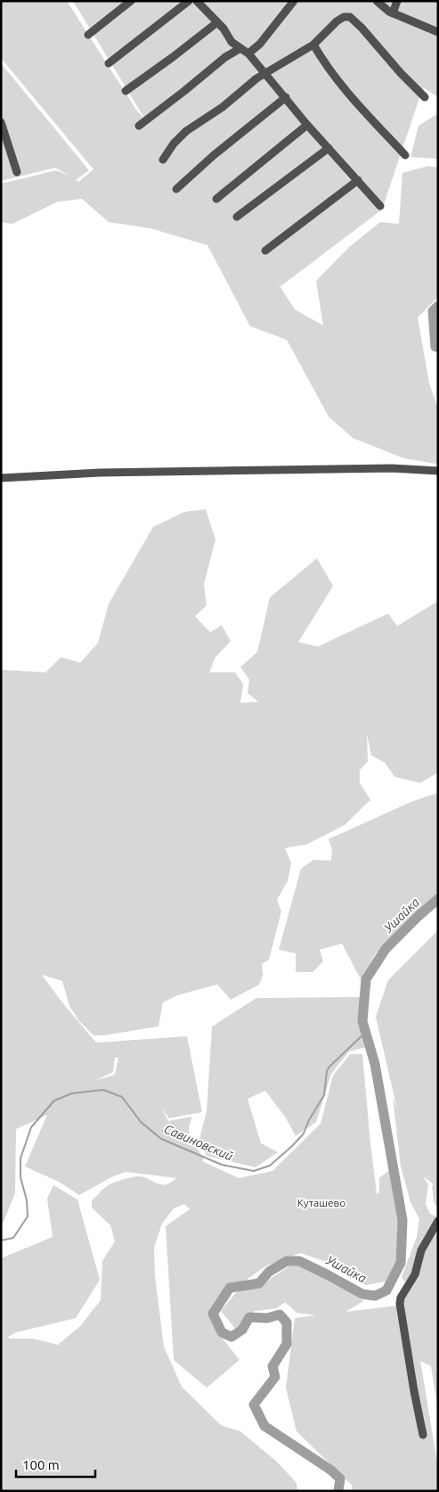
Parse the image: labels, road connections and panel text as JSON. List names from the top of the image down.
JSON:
{
  "water": ["Ушайка", "Савиновский"],
  "parks": ["Куташево"],
  "scale_bar": "100 m"
}
